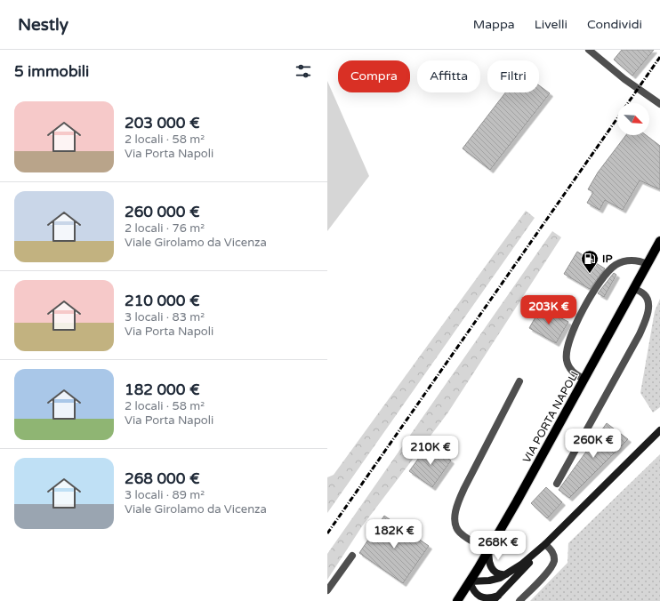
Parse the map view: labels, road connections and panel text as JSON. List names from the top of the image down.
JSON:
{
  "streets": {
    "main road": ["VIA PORTA NAPOLI"]
  },
  "places": {
    "fuel station": ["IP"]
  },
  "north": "bottom right",
  "page": {
    "header": "Nestly",
    "nav": ["Mappa", "Livelli", "Condividi"],
    "heading": "5 immobili",
    "chip": ["Compra", "Affitta", "Filtri"],
    "list": [
      {
        "name": "203 000 €",
        "note": "2 locali · 58 m² · Via Porta Napoli"
      },
      {
        "name": "260 000 €",
        "note": "2 locali · 76 m² · Viale Girolamo da Vicenza"
      },
      {
        "name": "210 000 €",
        "note": "3 locali · 83 m² · Via Porta Napoli"
      },
      {
        "name": "182 000 €",
        "note": "2 locali · 58 m² · Via Porta Napoli"
      },
      {
        "name": "268 000 €",
        "note": "3 locali · 89 m² · Viale Girolamo da Vicenza"
      }
    ],
    "price": [
      "203K €",
      "260K €",
      "210K €",
      "182K €",
      "268K €"
    ]
  }
}
